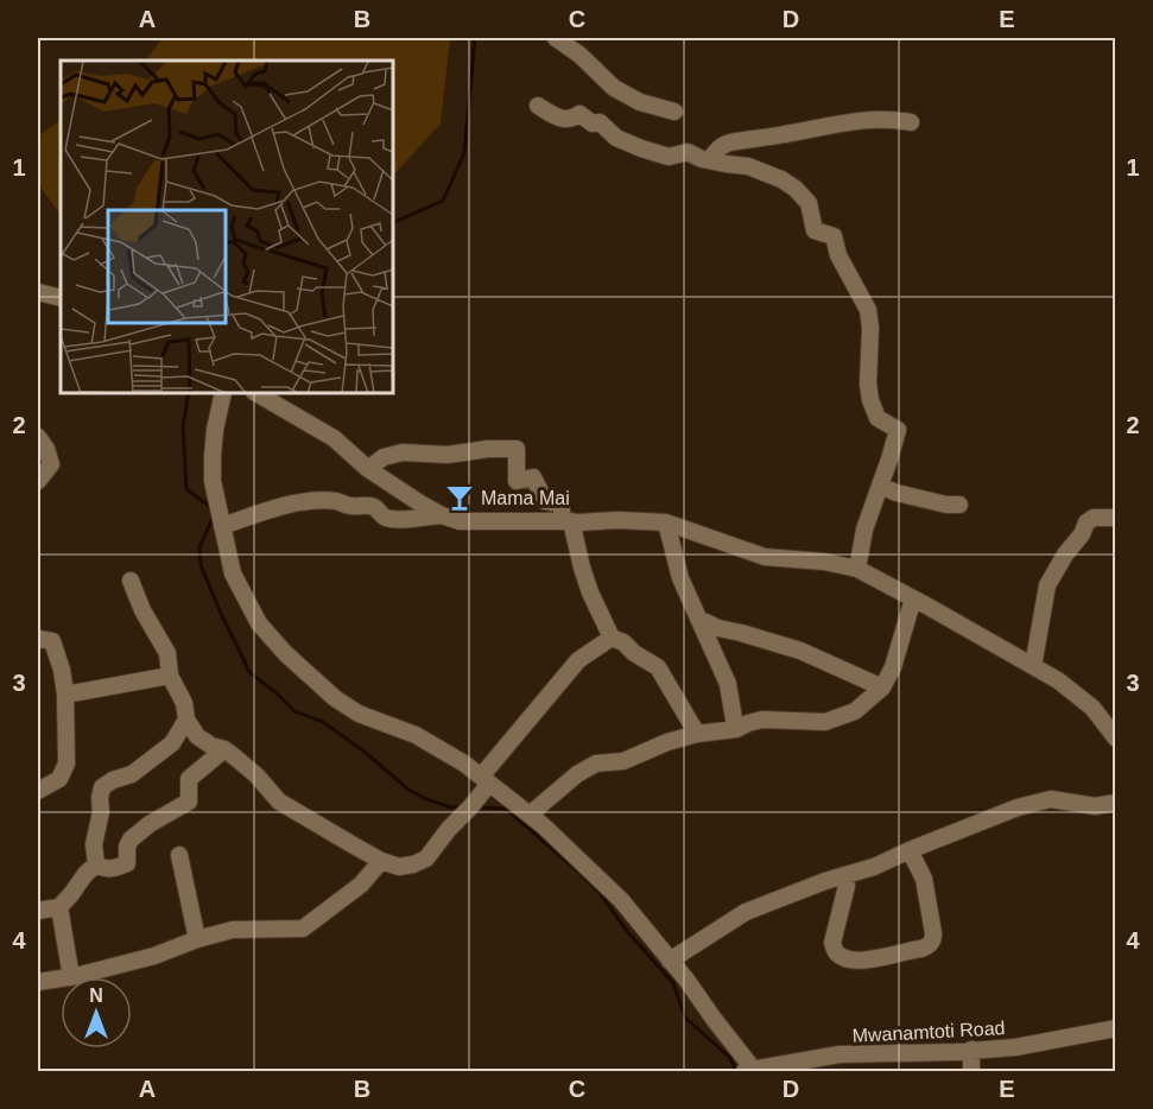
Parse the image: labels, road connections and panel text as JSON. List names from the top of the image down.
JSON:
{
  "streets": {
    "street": ["Mwanamtoti Road"]
  },
  "places": {
    "bar": ["Mama Mai"]
  },
  "north": "top",
  "grid": {
    "columns": [
      "A",
      "B",
      "C",
      "D",
      "E"
    ],
    "rows": [
      "1",
      "2",
      "3",
      "4"
    ]
  }
}
